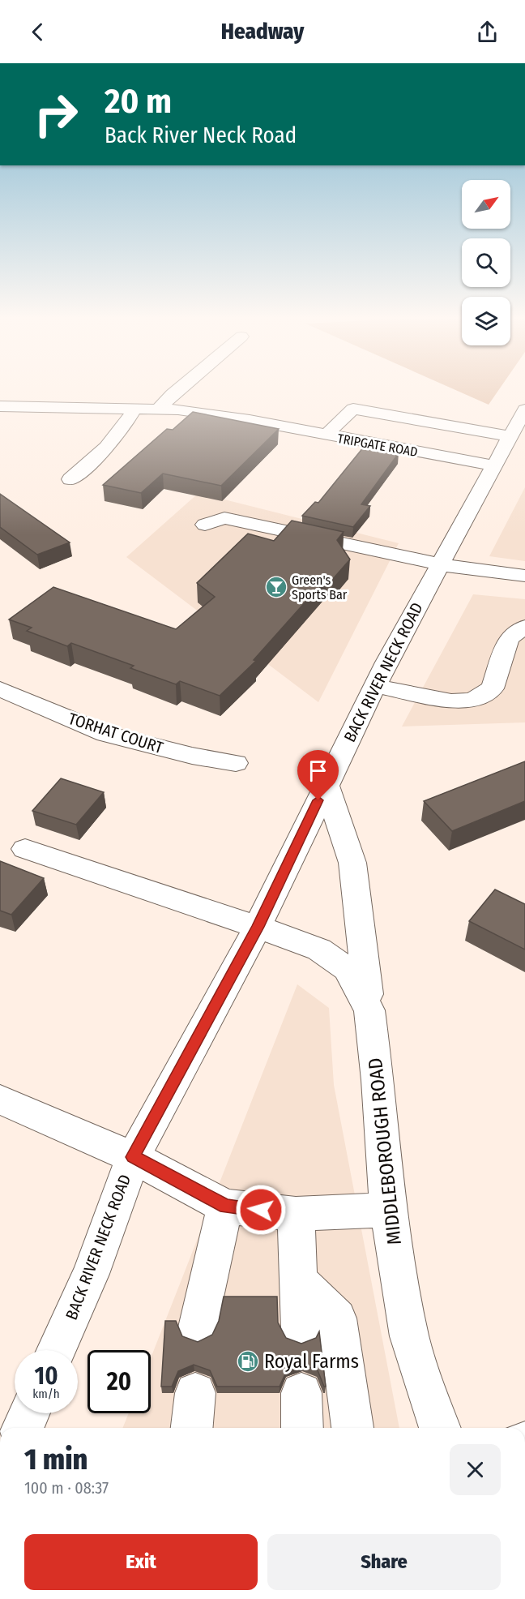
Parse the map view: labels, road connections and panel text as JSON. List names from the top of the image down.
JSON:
{
  "streets": {
    "street": [
      "TRIPGATE ROAD",
      "BACK RIVER NECK ROAD",
      "TORHAT COURT",
      "MIDDLEBOROUGH ROAD"
    ]
  },
  "crossings": [
    ["TRIPGATE ROAD", "BACK RIVER NECK ROAD"],
    ["BACK RIVER NECK ROAD", "MIDDLEBOROUGH ROAD"]
  ],
  "places": {
    "bar": ["Green's Sports Bar"],
    "fuel station": ["Royal Farms"]
  },
  "north": "top right",
  "page": {
    "header": "Headway",
    "turn": ["20 m", "Back River Neck Road"],
    "speed": "10 km/h",
    "limit": "20",
    "heading": ["1 min", "100 m · 08:37"],
    "buttons": ["Exit", "Share"]
  }
}
